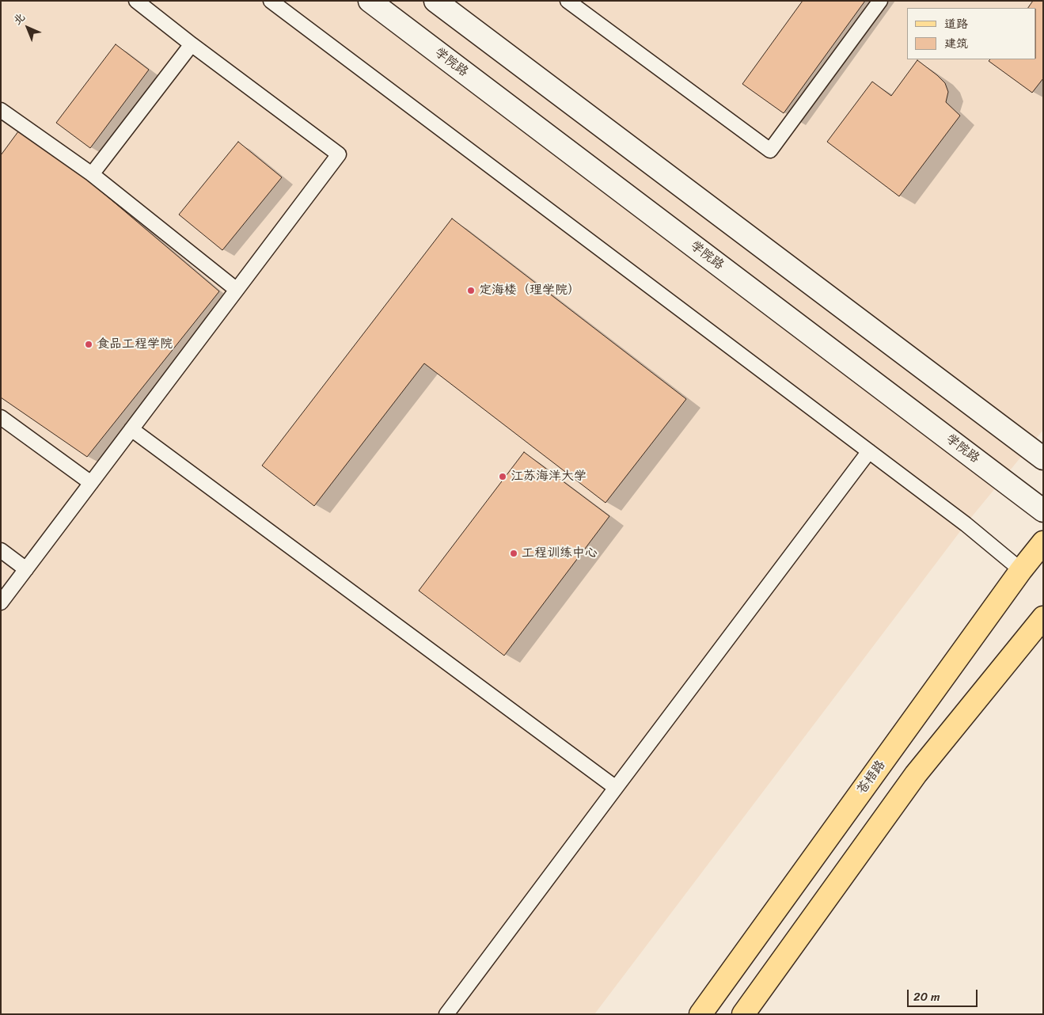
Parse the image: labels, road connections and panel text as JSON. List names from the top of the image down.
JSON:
{
  "streets": {
    "main road": ["学院路", "苍梧路"]
  },
  "places": [
    "定海楼（理学院）",
    "食品工程学院",
    "江苏海洋大学",
    "工程训练中心"
  ],
  "legend": ["道路", "建筑"],
  "scale_bar": "20 m",
  "north": "top left"
}
